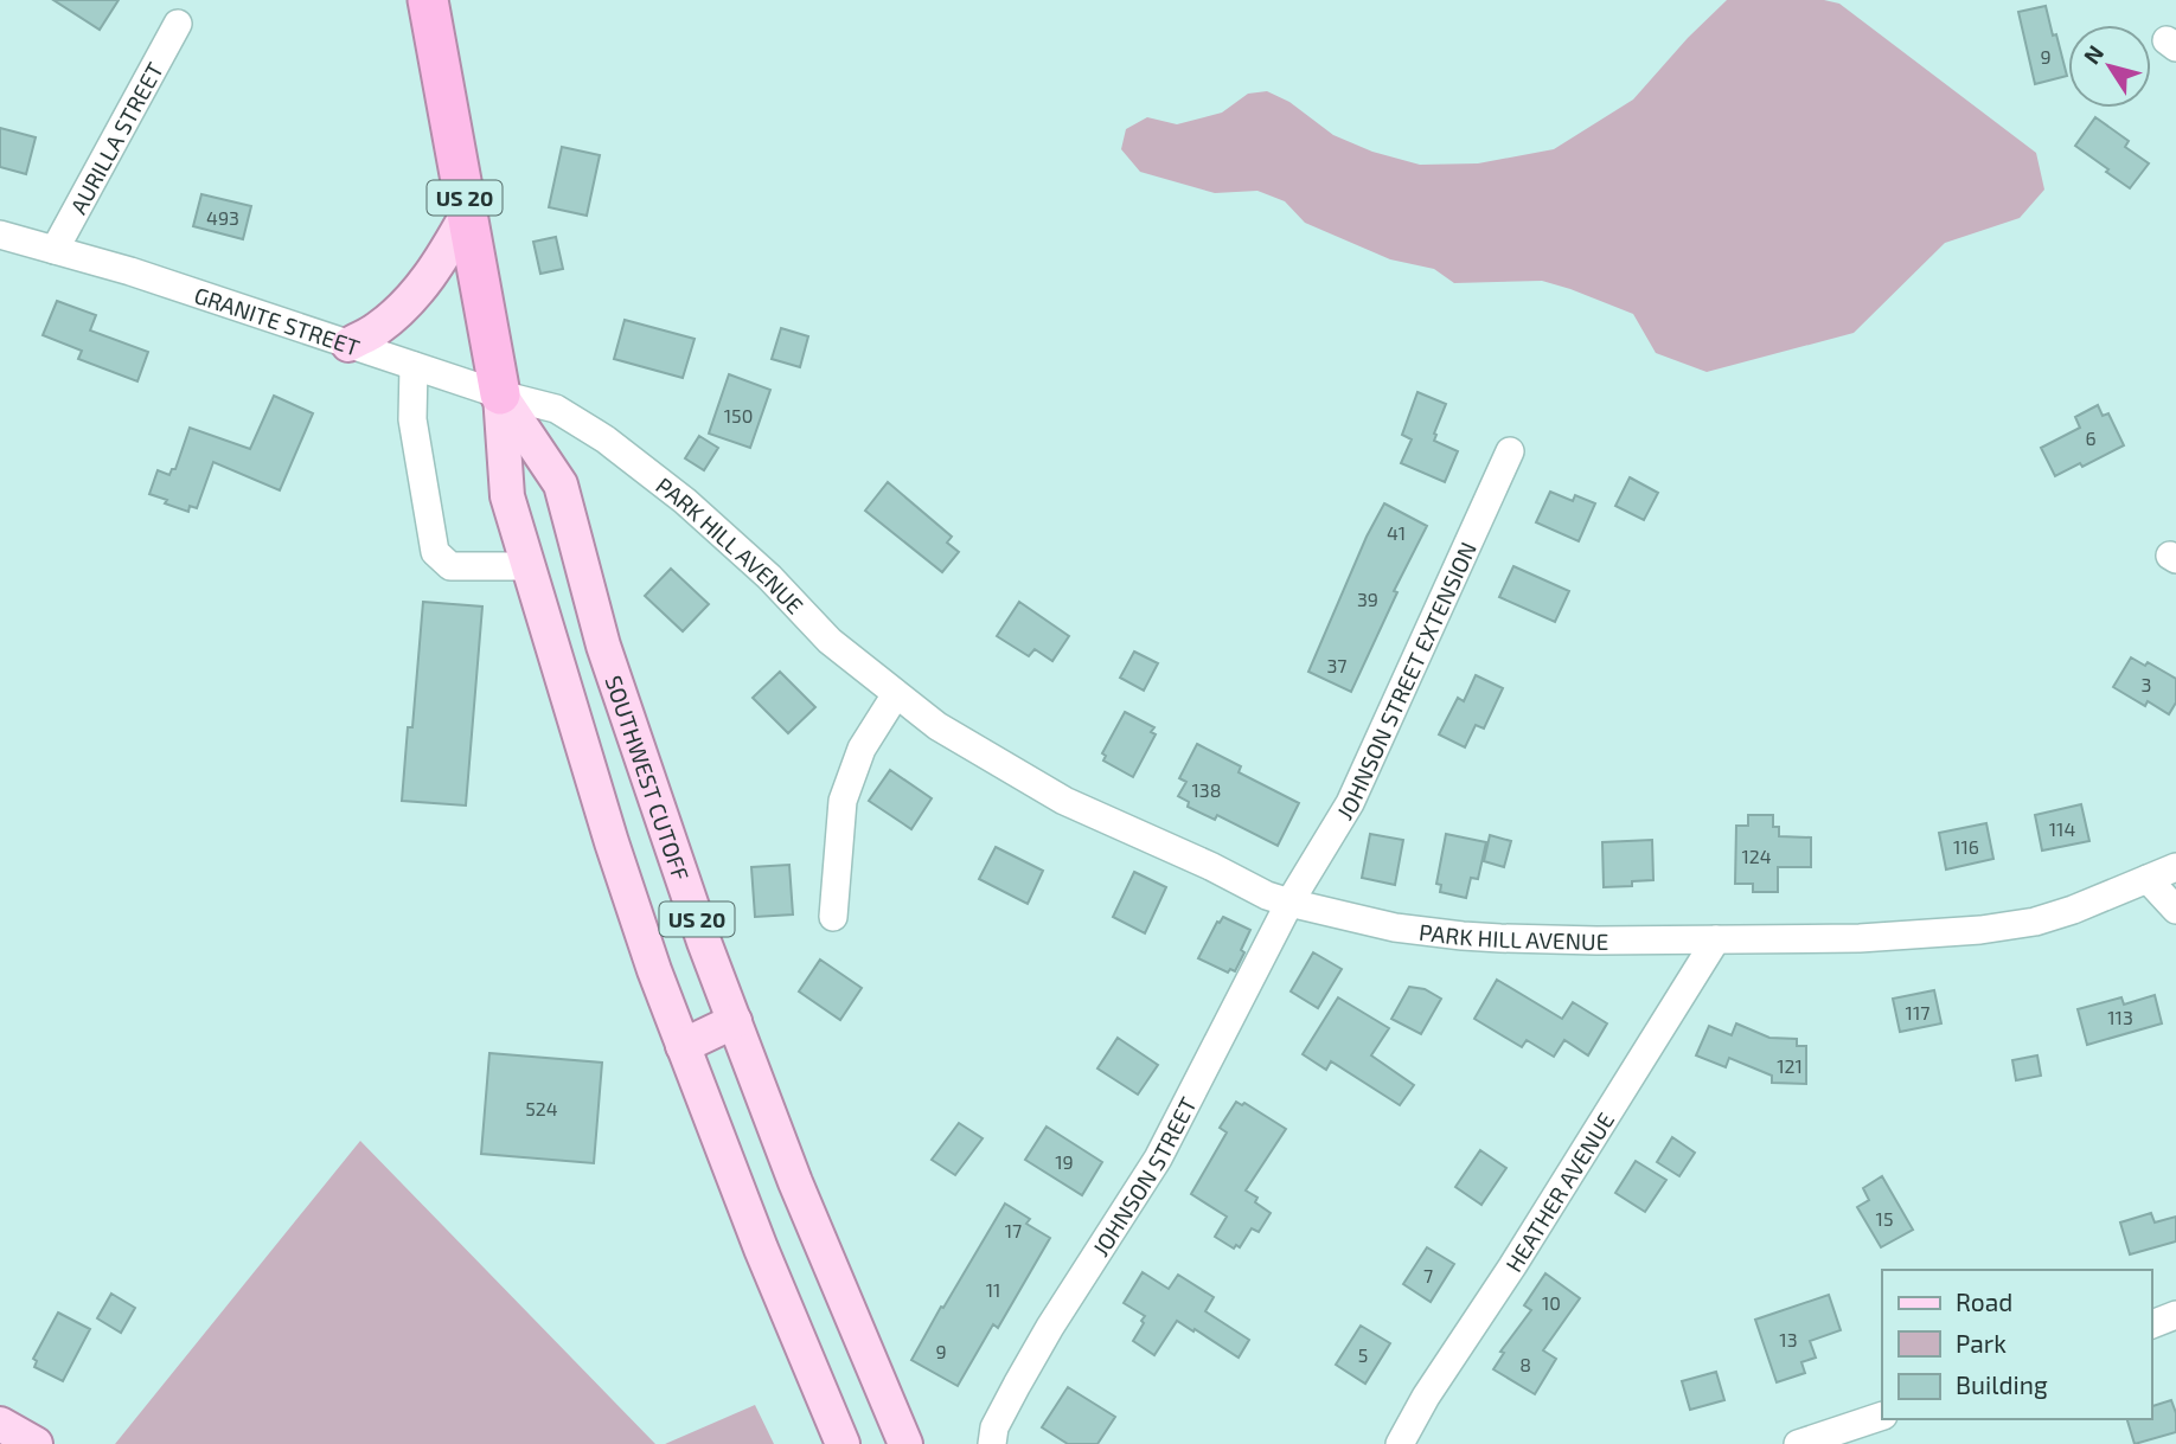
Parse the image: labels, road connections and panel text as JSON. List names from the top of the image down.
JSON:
{
  "streets": {
    "highway": ["US 20", "SOUTHWEST CUTOFF"],
    "street": [
      "AURILLA STREET",
      "GRANITE STREET",
      "PARK HILL AVENUE",
      "JOHNSON STREET EXTENSION",
      "JOHNSON STREET",
      "HEATHER AVENUE"
    ]
  },
  "crossings": [
    ["AURILLA STREET", "GRANITE STREET"],
    ["GRANITE STREET", "PARK HILL AVENUE"],
    ["GRANITE STREET", "SOUTHWEST CUTOFF"],
    ["PARK HILL AVENUE", "JOHNSON STREET EXTENSION"],
    ["PARK HILL AVENUE", "JOHNSON STREET"],
    ["PARK HILL AVENUE", "HEATHER AVENUE"],
    ["JOHNSON STREET EXTENSION", "JOHNSON STREET"]
  ],
  "house_numbers": [
    "9",
    "493",
    "150",
    "6",
    "41",
    "39",
    "37",
    "3",
    "138",
    "114",
    "116",
    "124",
    "117",
    "113",
    "121",
    "524",
    "19",
    "15",
    "17",
    "7",
    "11",
    "10",
    "13",
    "9",
    "5",
    "8"
  ],
  "legend": ["Road", "Park", "Building"],
  "north": "top left"
}
